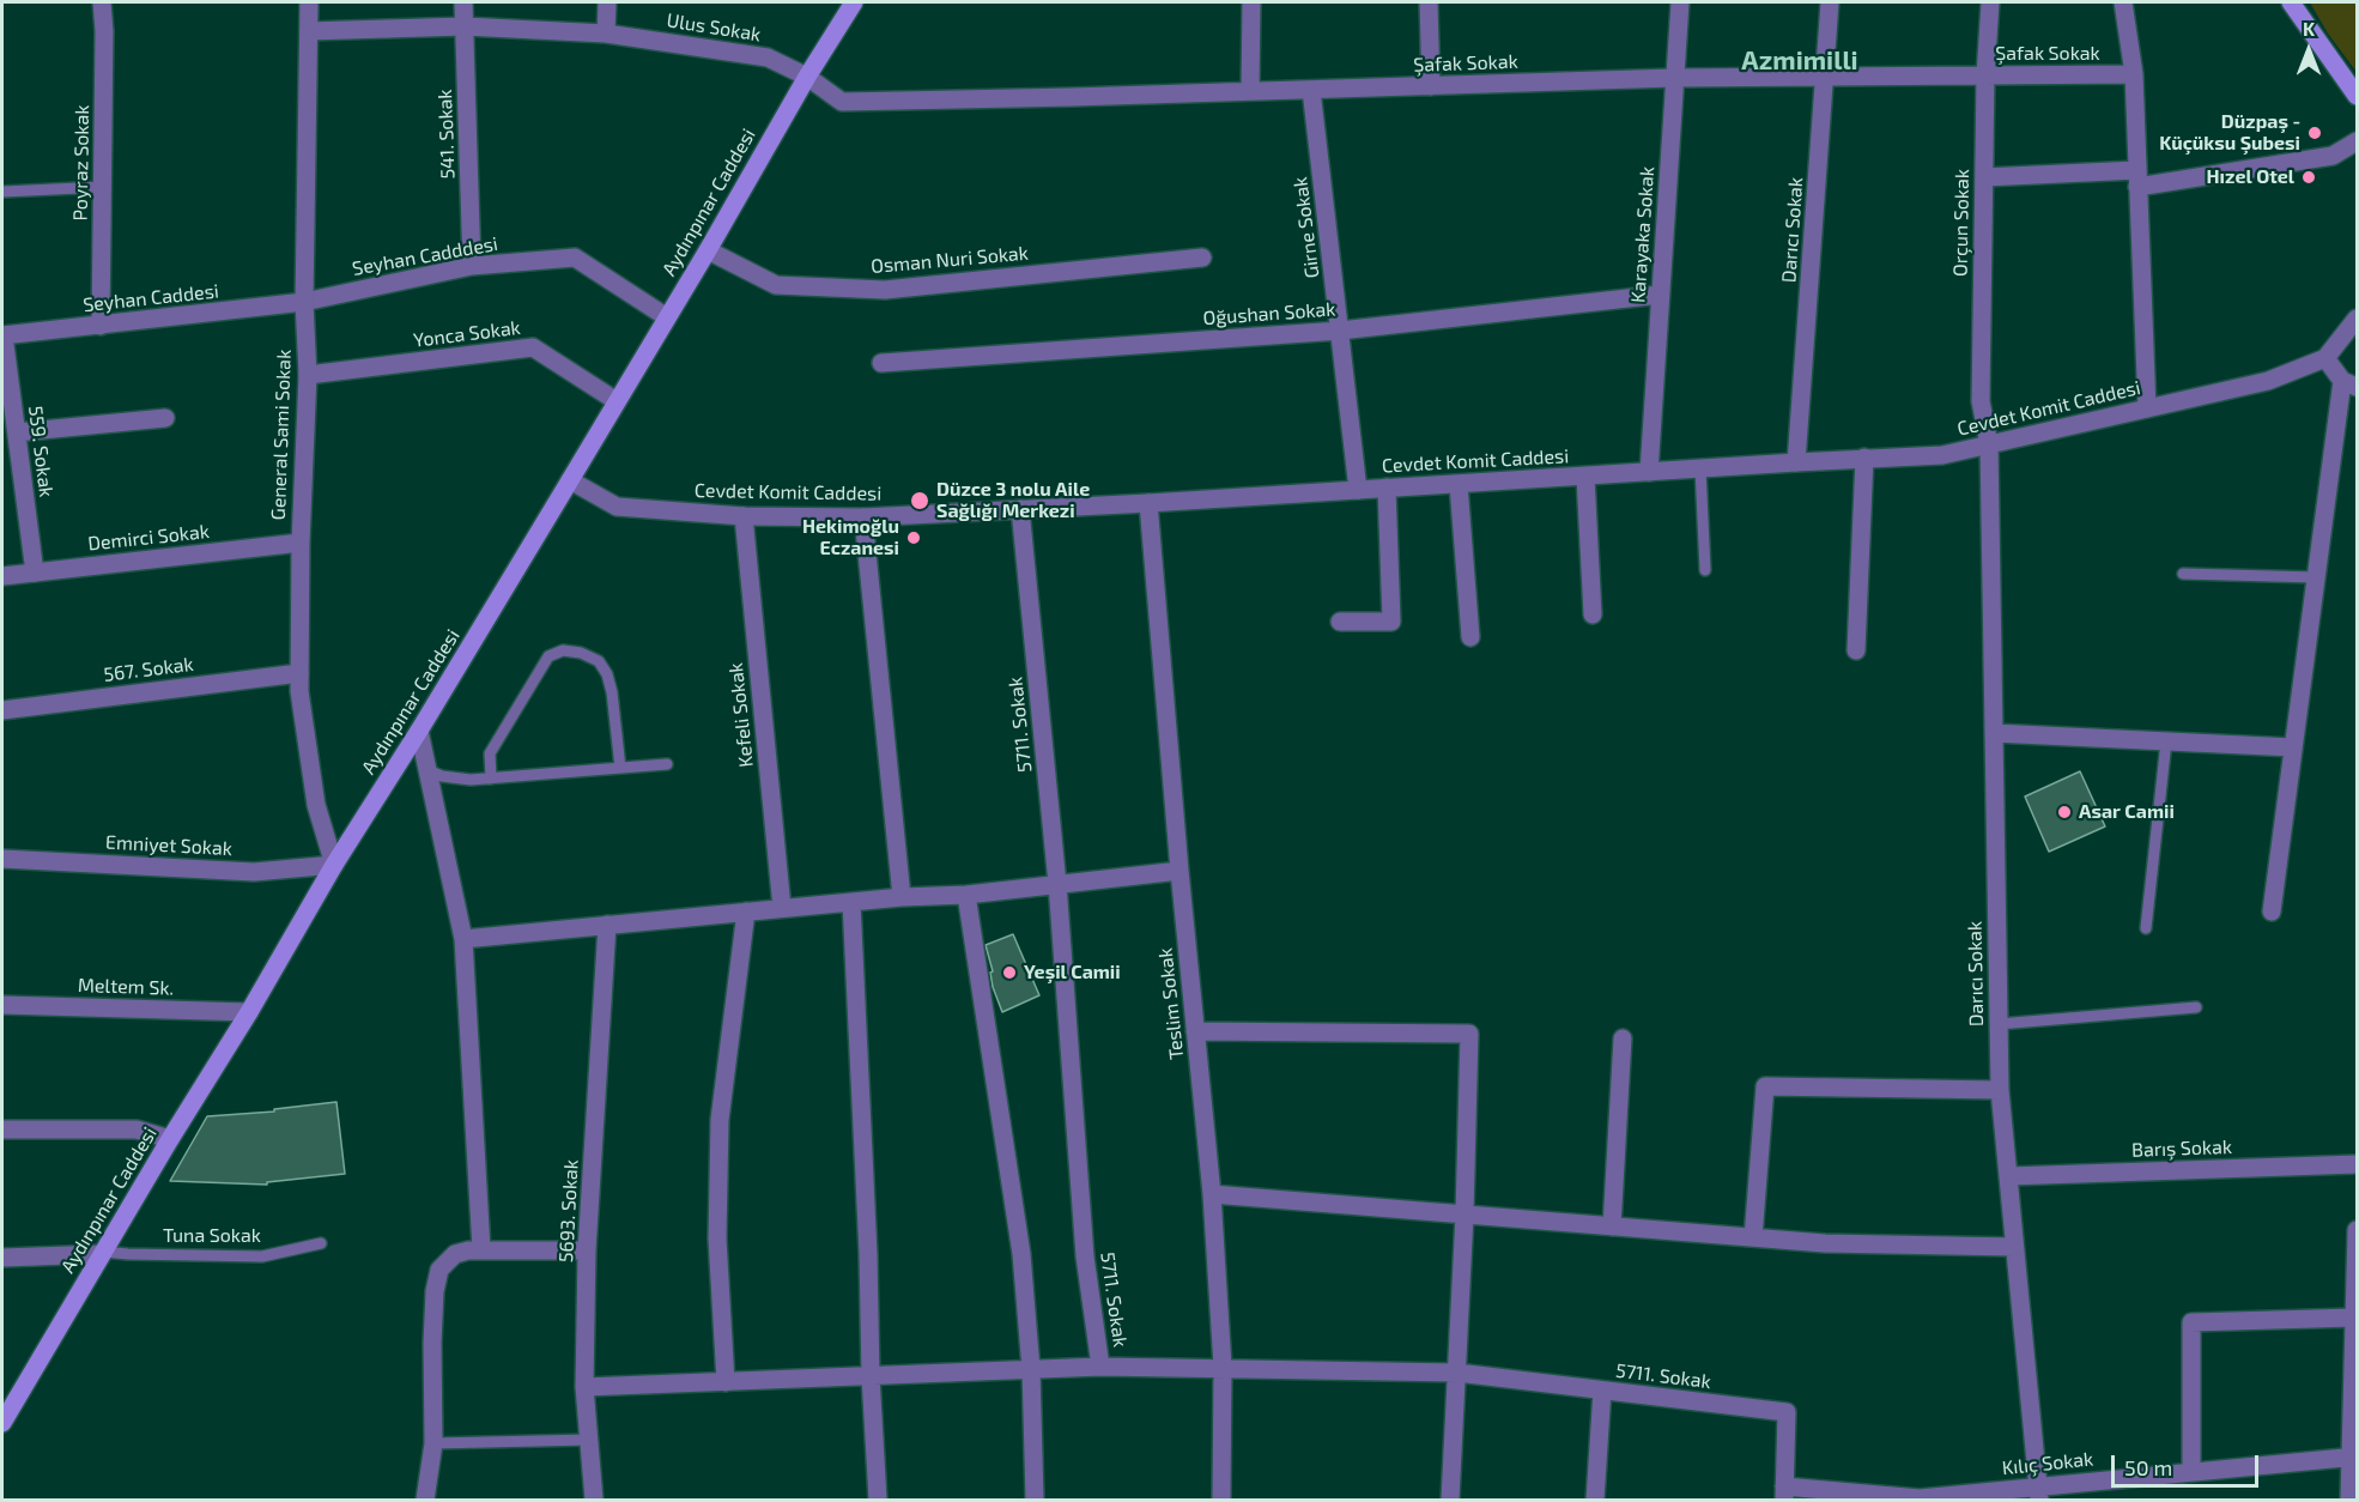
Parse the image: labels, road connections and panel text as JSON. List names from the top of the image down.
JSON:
{
  "streets": {
    "main road": ["Aydınpınar Caddesi"],
    "street": [
      "Ulus Sokak",
      "Şafak Sokak",
      "541. Sokak",
      "Poyraz Sokak",
      "Orçun Sokak",
      "Girne Sokak",
      "Darıcı Sokak",
      "Karayaka Sokak",
      "Seyhan Cadddesi",
      "Osman Nuri Sokak",
      "Seyhan Caddesi",
      "Oğushan Sokak",
      "Yonca Sokak",
      "Cevdet Komit Caddesi",
      "General Sami Sokak",
      "559. Sokak",
      "Demirci Sokak",
      "567. Sokak",
      "Kefeli Sokak",
      "5711. Sokak",
      "Emniyet Sokak",
      "Meltem Sk.",
      "Teslim Sokak",
      "Barış Sokak",
      "5693. Sokak",
      "Kılıç Sokak"
    ],
    "lane": ["Tuna Sokak"]
  },
  "crossings": [
    ["Ulus Sokak", "Şafak Sokak"],
    ["Ulus Sokak", "541. Sokak"],
    ["Ulus Sokak", "Aydınpınar Caddesi"],
    ["Ulus Sokak", "General Sami Sokak"],
    ["Şafak Sokak", "Aydınpınar Caddesi"],
    ["Şafak Sokak", "Orçun Sokak"],
    ["Şafak Sokak", "Girne Sokak"],
    ["Şafak Sokak", "Darıcı Sokak"],
    ["Şafak Sokak", "Karayaka Sokak"],
    ["541. Sokak", "Seyhan Cadddesi"],
    ["Poyraz Sokak", "Seyhan Caddesi"],
    ["Aydınpınar Caddesi", "Seyhan Cadddesi"],
    ["Aydınpınar Caddesi", "Osman Nuri Sokak"],
    ["Aydınpınar Caddesi", "Yonca Sokak"],
    ["Aydınpınar Caddesi", "Cevdet Komit Caddesi"],
    ["Aydınpınar Caddesi", "General Sami Sokak"],
    ["Aydınpınar Caddesi", "Emniyet Sokak"],
    ["Aydınpınar Caddesi", "Meltem Sk."],
    ["Aydınpınar Caddesi", "Tuna Sokak"],
    ["Orçun Sokak", "Darıcı Sokak"],
    ["Orçun Sokak", "Cevdet Komit Caddesi"],
    ["Girne Sokak", "Oğushan Sokak"],
    ["Girne Sokak", "Cevdet Komit Caddesi"],
    ["Darıcı Sokak", "Cevdet Komit Caddesi"],
    ["Darıcı Sokak", "Barış Sokak"],
    ["Darıcı Sokak", "Kılıç Sokak"],
    ["Karayaka Sokak", "Oğushan Sokak"],
    ["Karayaka Sokak", "Cevdet Komit Caddesi"],
    ["Seyhan Cadddesi", "Seyhan Caddesi"],
    ["Seyhan Cadddesi", "General Sami Sokak"],
    ["Seyhan Caddesi", "General Sami Sokak"],
    ["Seyhan Caddesi", "559. Sokak"],
    ["Yonca Sokak", "General Sami Sokak"],
    ["Cevdet Komit Caddesi", "Kefeli Sokak"],
    ["Cevdet Komit Caddesi", "5711. Sokak"],
    ["Cevdet Komit Caddesi", "Teslim Sokak"],
    ["General Sami Sokak", "Demirci Sokak"],
    ["General Sami Sokak", "567. Sokak"],
    ["General Sami Sokak", "Emniyet Sokak"],
    ["559. Sokak", "Demirci Sokak"],
    ["5711. Sokak", "Teslim Sokak"],
    ["5711. Sokak", "Kılıç Sokak"]
  ],
  "districts": ["Azmimilli"],
  "places": [
    "Düzpaş - Küçüksu Şubesi",
    "Hızel Otel",
    "Düzce 3 nolu Aile Sağlığı Merkezi",
    "Hekimoğlu Eczanesi",
    "Asar Camii",
    "Yeşil Camii"
  ],
  "scale_bar": "50 m",
  "north": "top"
}
